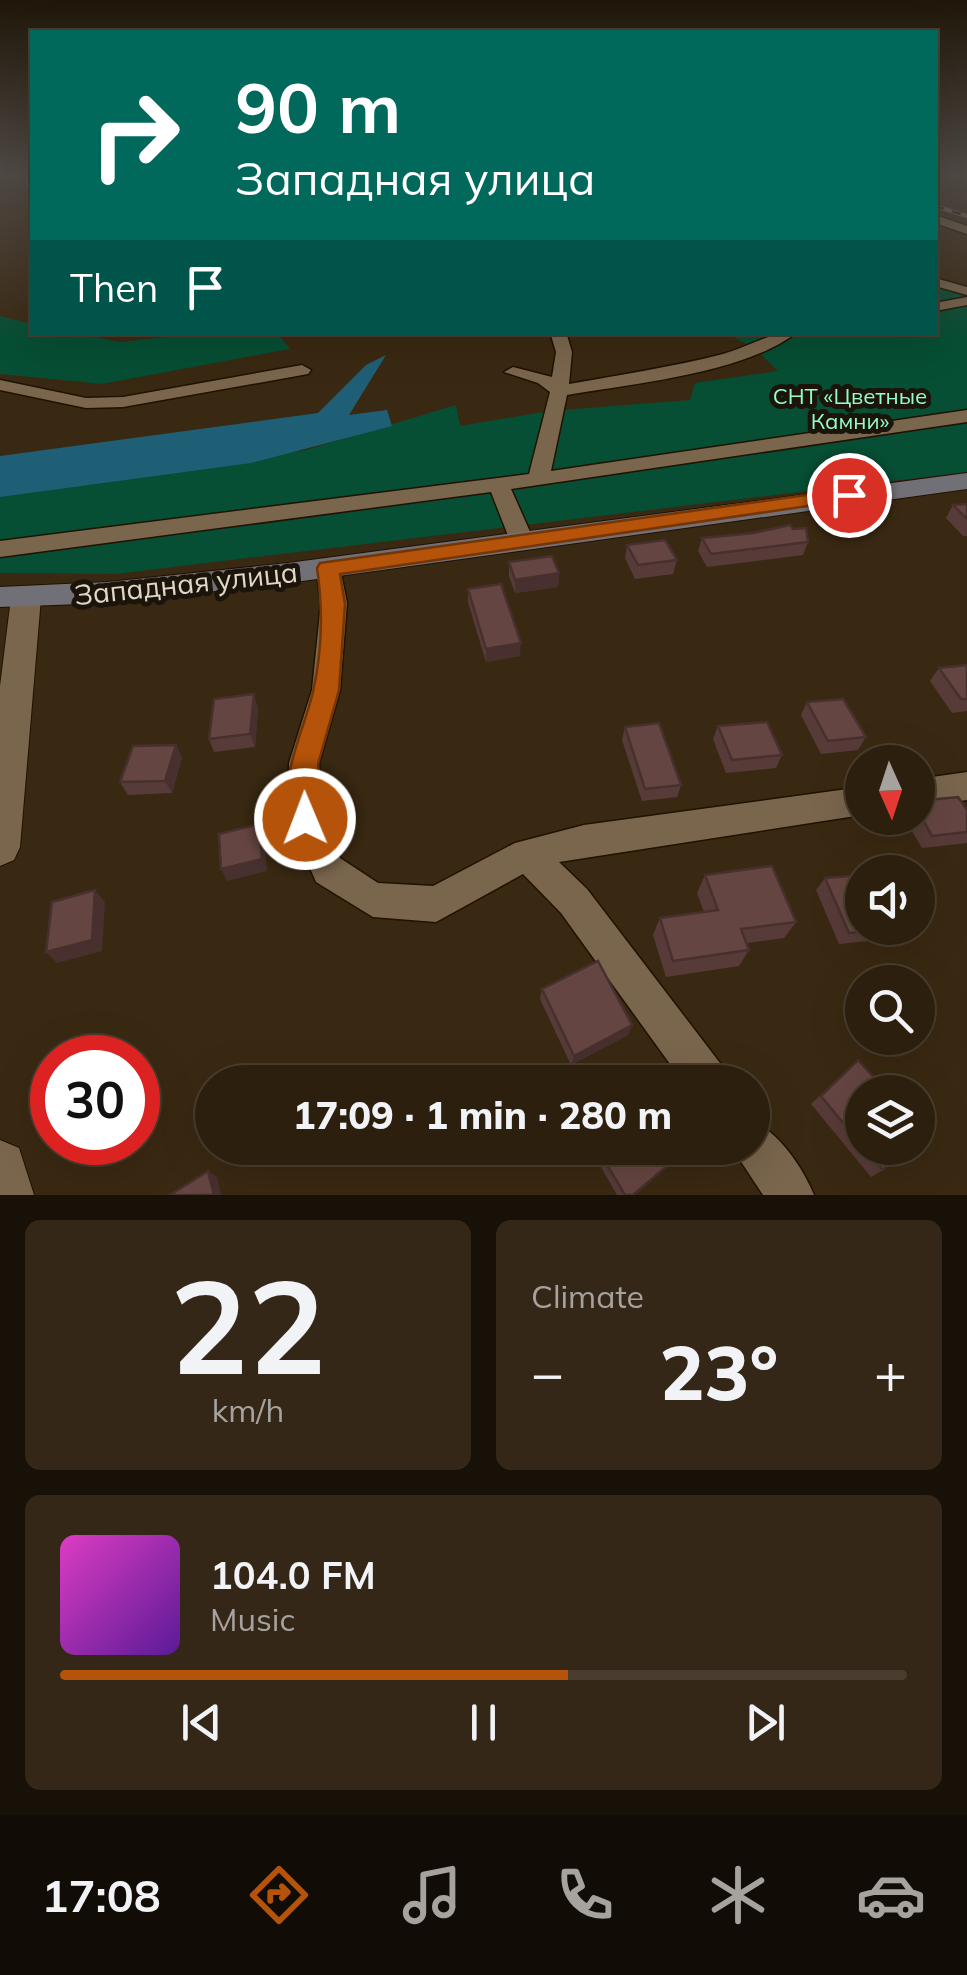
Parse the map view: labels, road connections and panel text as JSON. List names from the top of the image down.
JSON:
{
  "streets": {
    "main road": ["Западная улица"]
  },
  "parks": ["СНТ «Цветные Камни»"],
  "north": "bottom",
  "page": {
    "turn": ["90 m", "Западная улица"],
    "then": "Then",
    "limit": "30",
    "trip": "17:09 · 1 min · 280 m",
    "tile": [
      ["22", "km/h"],
      "Climate"
    ],
    "heat": ["−", "23°", "+"],
    "song": ["104.0 FM", "Music"],
    "tabs": "17:08"
  }
}
